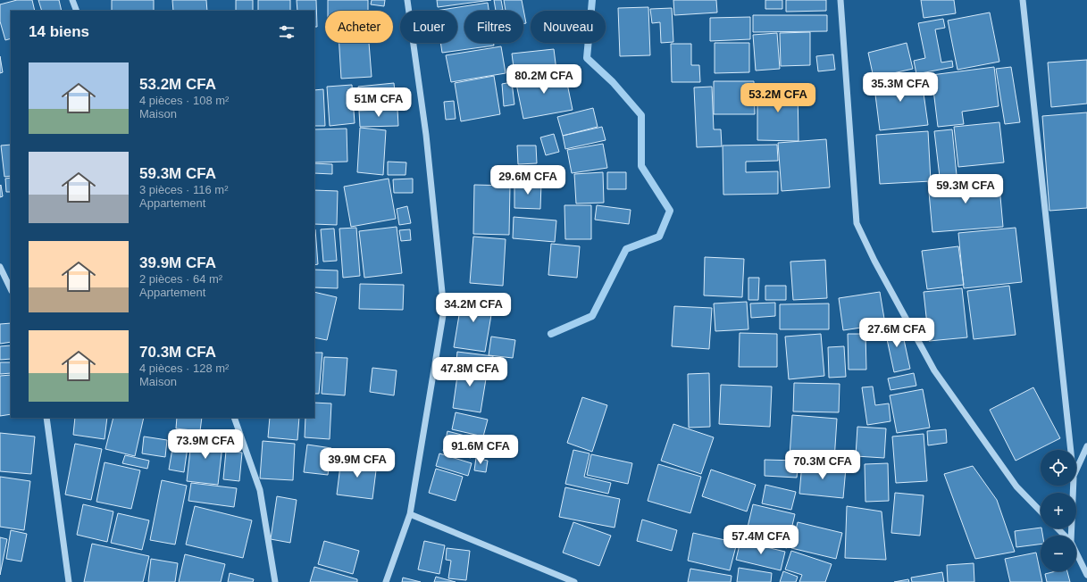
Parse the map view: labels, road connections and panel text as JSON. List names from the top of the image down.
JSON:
{
  "page": {
    "chip": [
      "Acheter",
      "Louer",
      "Filtres",
      "Nouveau"
    ],
    "heading": "14 biens",
    "list": [
      {
        "name": "53.2M CFA",
        "note": "4 pièces · 108 m² · Maison"
      },
      {
        "name": "59.3M CFA",
        "note": "3 pièces · 116 m² · Appartement"
      },
      {
        "name": "39.9M CFA",
        "note": "2 pièces · 64 m² · Appartement"
      },
      {
        "name": "70.3M CFA",
        "note": "4 pièces · 128 m² · Maison"
      }
    ],
    "price": [
      "80.2M CFA",
      "35.3M CFA",
      "53.2M CFA",
      "51M CFA",
      "29.6M CFA",
      "59.3M CFA",
      "34.2M CFA",
      "27.6M CFA",
      "47.8M CFA",
      "73.9M CFA",
      "91.6M CFA",
      "39.9M CFA",
      "70.3M CFA",
      "57.4M CFA"
    ],
    "map_buttons": ["+", "−"]
  }
}
